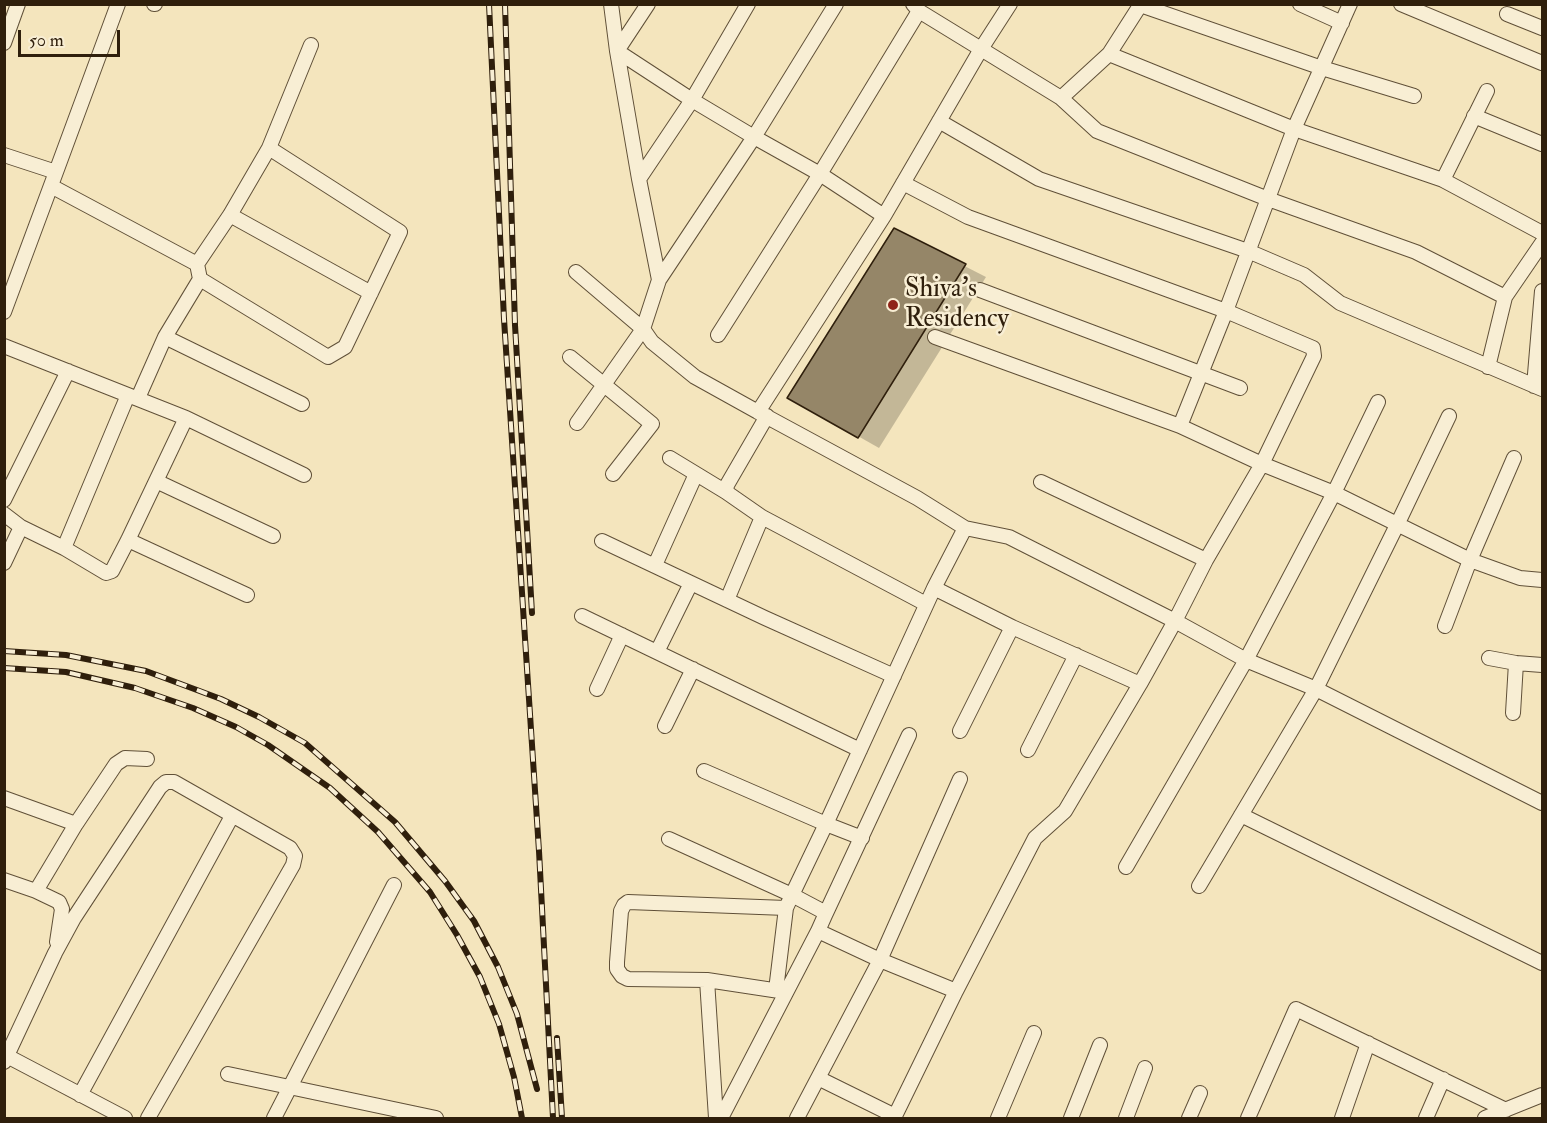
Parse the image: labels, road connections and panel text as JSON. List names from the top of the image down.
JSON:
{
  "places": ["Shiva's Residency"],
  "scale_bar": "50 m"
}
